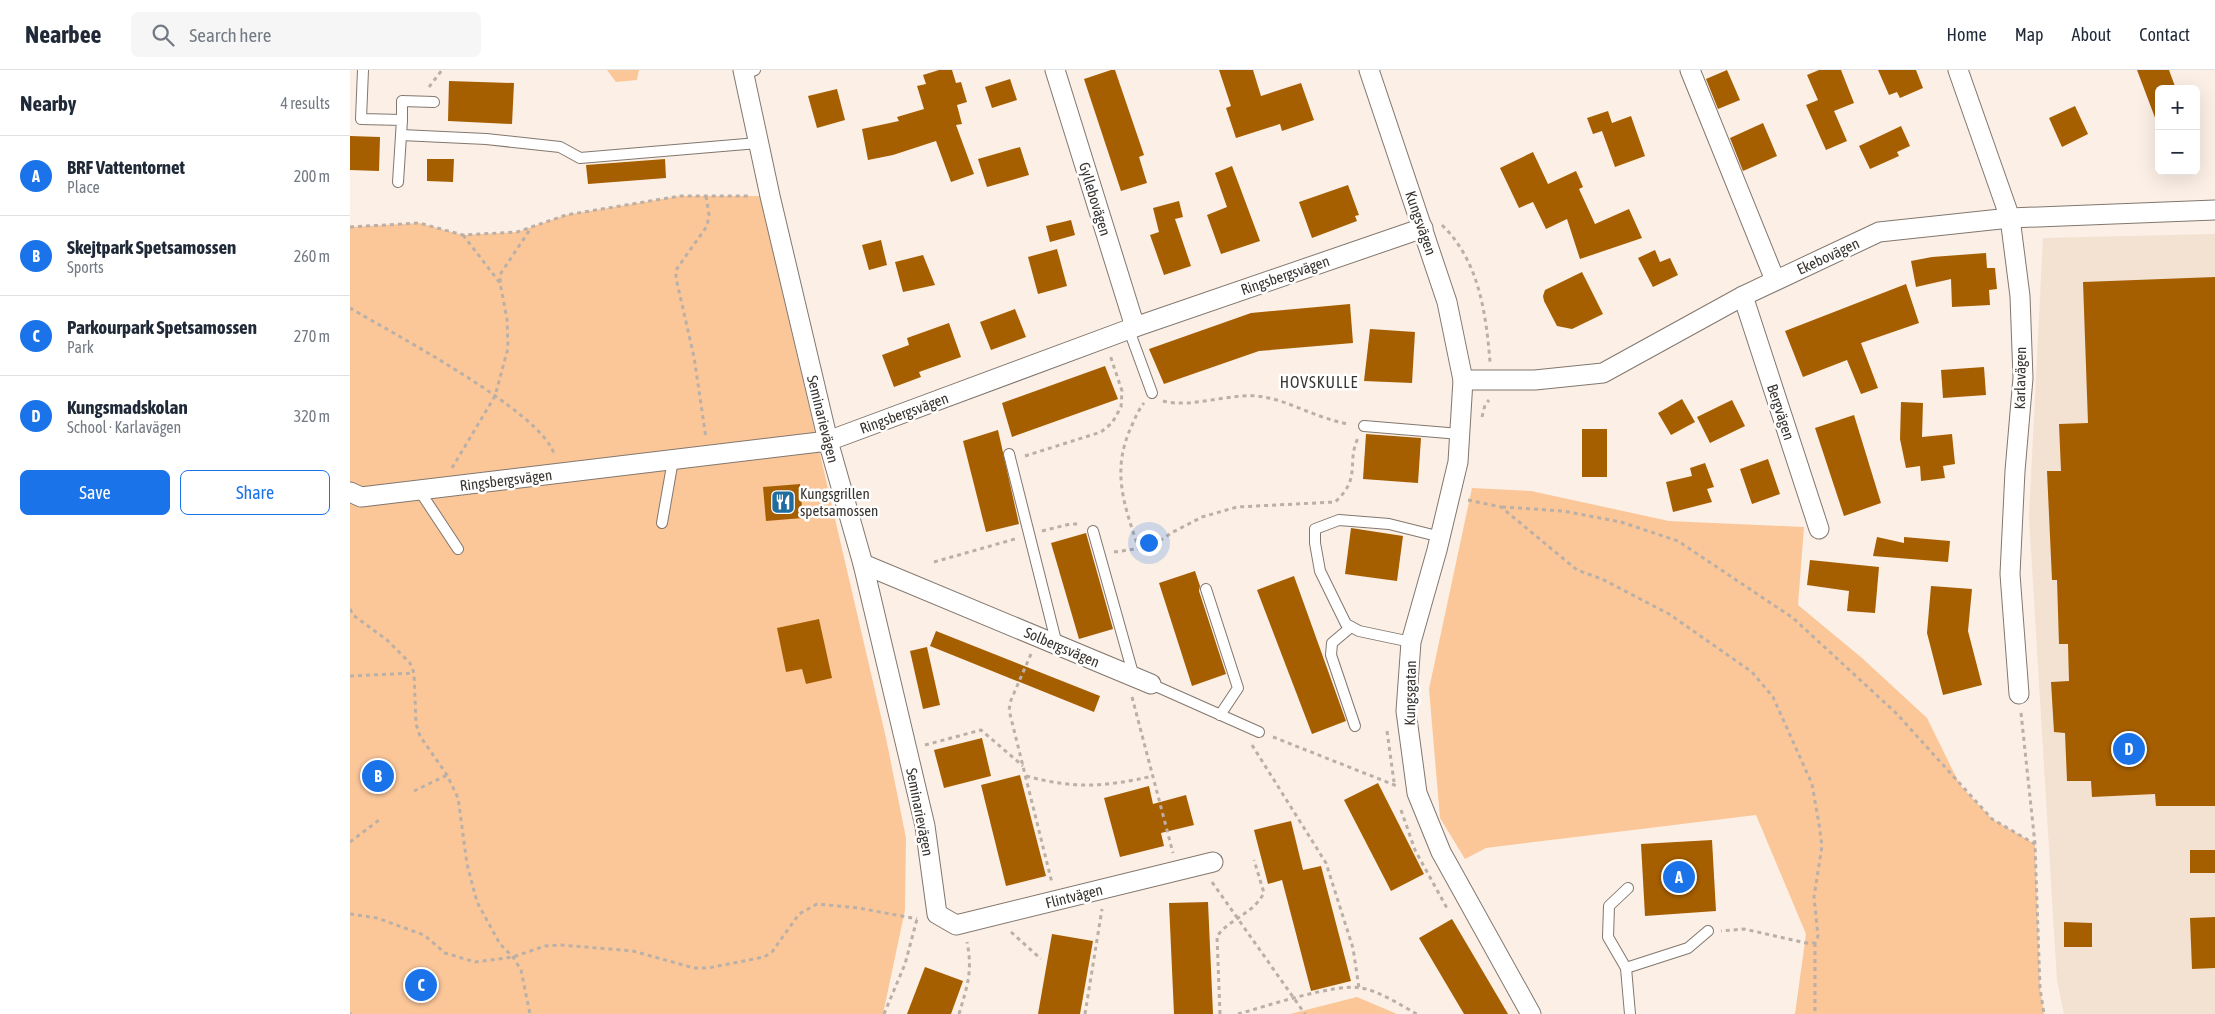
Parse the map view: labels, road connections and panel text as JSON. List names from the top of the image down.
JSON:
{
  "streets": {
    "street": [
      "Gyllebovägen",
      "Kungsvägen",
      "Ekebovägen",
      "Ringsbergsvägen",
      "Karlavägen",
      "Bergvägen",
      "Seminarievägen",
      "Solbergsvägen",
      "Kungsgatan",
      "Flintvägen"
    ]
  },
  "crossings": [
    ["Gyllebovägen", "Ringsbergsvägen"],
    ["Kungsvägen", "Ekebovägen"],
    ["Kungsvägen", "Ringsbergsvägen"],
    ["Kungsvägen", "Kungsgatan"],
    ["Ekebovägen", "Karlavägen"],
    ["Ekebovägen", "Bergvägen"],
    ["Ekebovägen", "Kungsgatan"],
    ["Ringsbergsvägen", "Seminarievägen"],
    ["Seminarievägen", "Solbergsvägen"]
  ],
  "districts": ["HOVSKULLE"],
  "places": {
    "restaurant": ["Kungsgrillen spetsamossen"]
  },
  "page": {
    "header": "Nearbee",
    "search": "Search here",
    "nav": [
      "Home",
      "Map",
      "About",
      "Contact"
    ],
    "heading": ["Nearby", "4 results"],
    "map_buttons": ["+", "−"],
    "list": [
      {
        "mark": "A",
        "name": "BRF Vattentornet",
        "note": "Place",
        "value": "200 m"
      },
      {
        "mark": "B",
        "name": "Skejtpark Spetsamossen",
        "note": "Sports",
        "value": "260 m"
      },
      {
        "mark": "C",
        "name": "Parkourpark Spetsamossen",
        "note": "Park",
        "value": "270 m"
      },
      {
        "mark": "D",
        "name": "Kungsmadskolan",
        "note": "School · Karlavägen",
        "value": "320 m"
      }
    ],
    "buttons": ["Save", "Share"],
    "pins": [
      "D",
      "B",
      "A",
      "C"
    ]
  }
}
